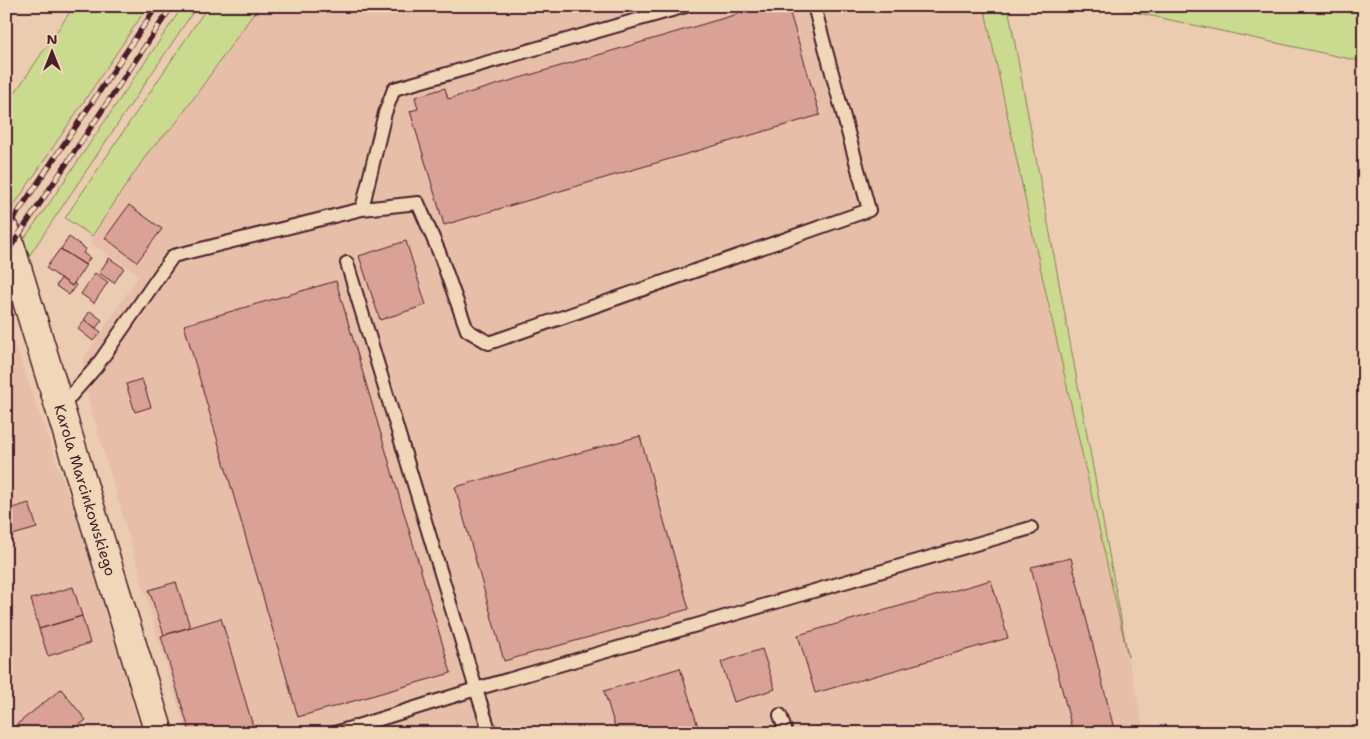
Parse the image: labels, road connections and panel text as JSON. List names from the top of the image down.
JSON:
{
  "streets": {
    "street": ["Karola Marcinkowskiego"]
  },
  "north": "top"
}
